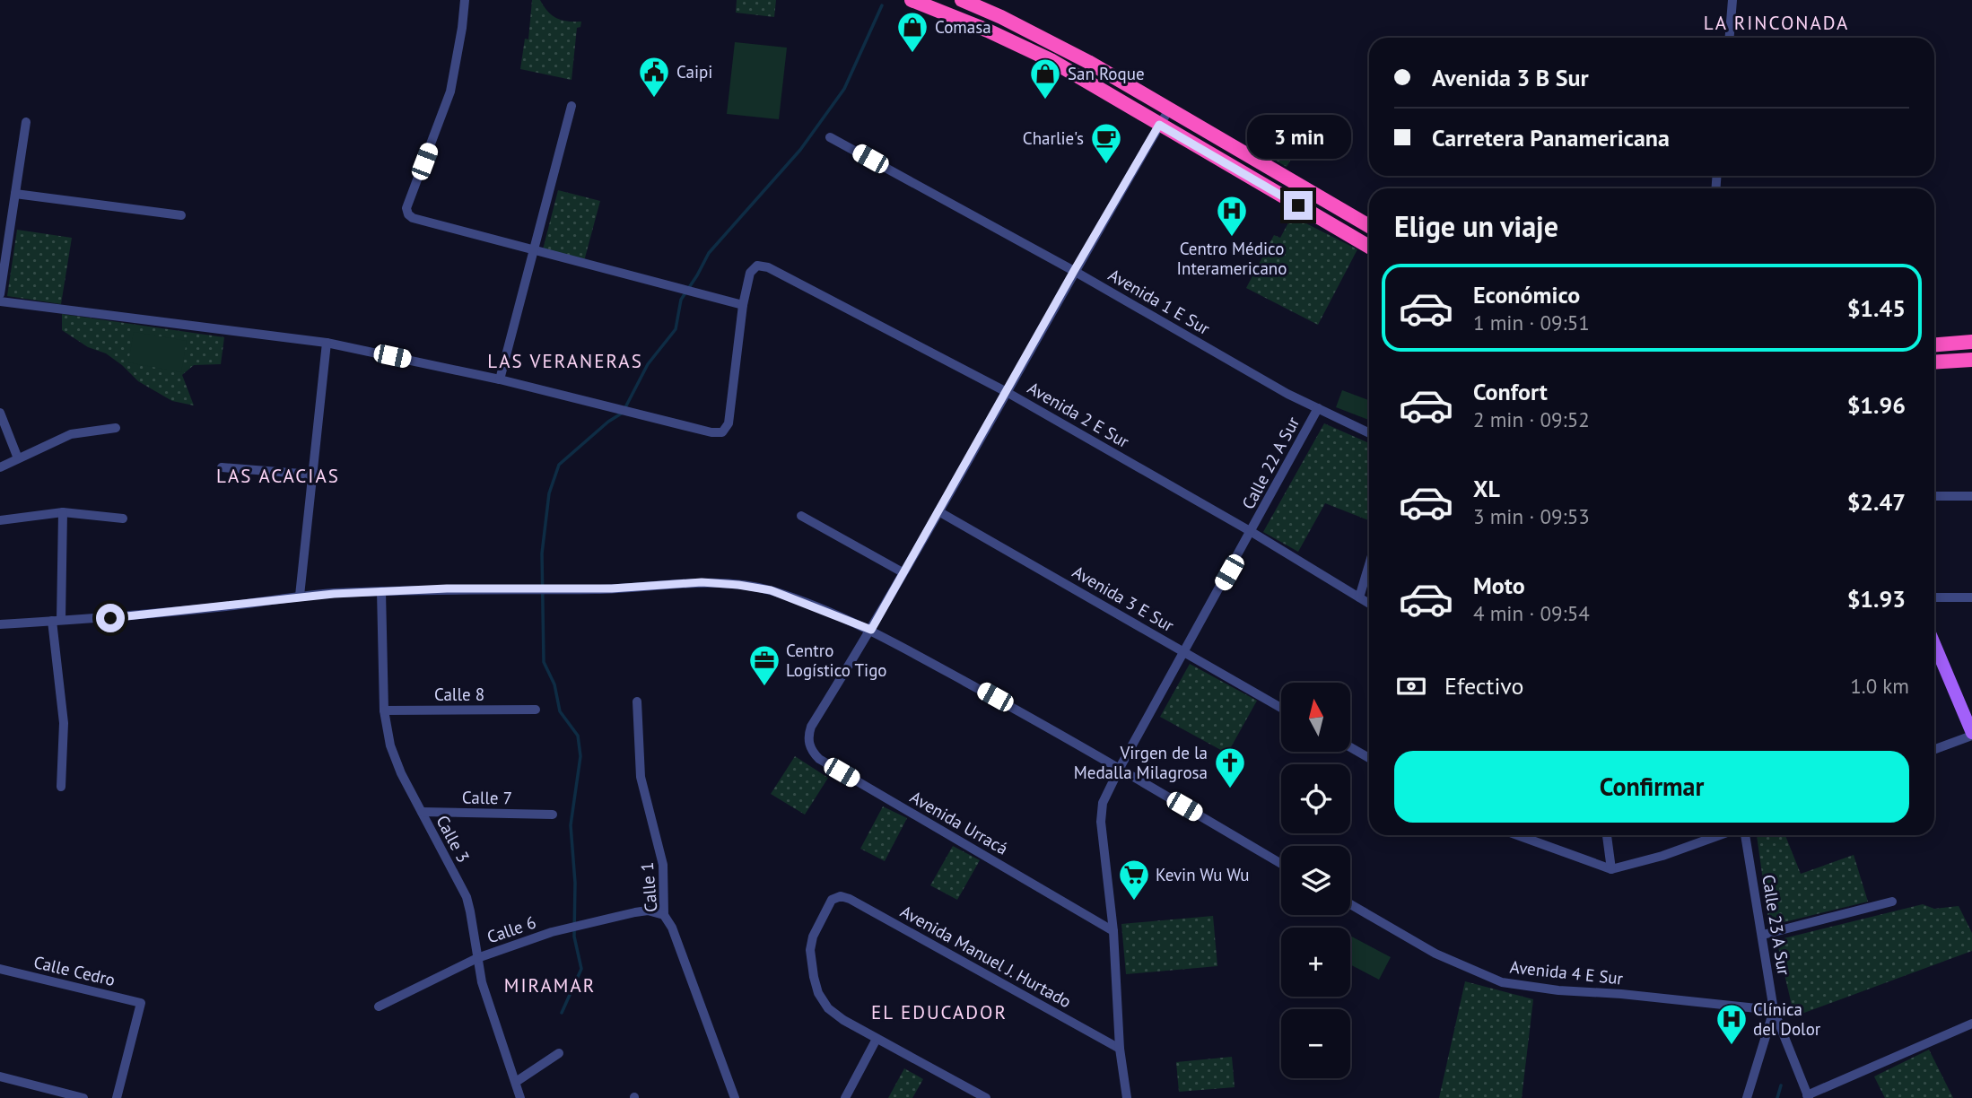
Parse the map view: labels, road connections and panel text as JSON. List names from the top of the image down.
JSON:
{
  "streets": {
    "street": [
      "Avenida 1 E Sur",
      "Avenida 2 E Sur",
      "Calle 22 A Sur",
      "Avenida 3 E Sur",
      "Calle 8",
      "Calle 7",
      "Avenida Urracá",
      "Calle 3",
      "Calle 1",
      "Calle 23 A Sur",
      "Calle 6",
      "Avenida Manuel J. Hurtado",
      "Calle Cedro",
      "Avenida 4 E Sur"
    ]
  },
  "crossings": [
    ["Avenida 1 E Sur", "Calle 22 A Sur"],
    ["Avenida 2 E Sur", "Calle 22 A Sur"],
    ["Calle 22 A Sur", "Avenida 3 E Sur"],
    ["Calle 22 A Sur", "Avenida Urracá"],
    ["Calle 22 A Sur", "Avenida Manuel J. Hurtado"],
    ["Calle 8", "Calle 3"],
    ["Calle 7", "Calle 3"],
    ["Calle 3", "Calle 6"],
    ["Calle 1", "Calle 6"],
    ["Calle 23 A Sur", "Avenida 4 E Sur"]
  ],
  "districts": [
    "LA RINCONADA",
    "LAS VERANERAS",
    "LAS ACACIAS",
    "MIRAMAR",
    "EL EDUCADOR"
  ],
  "places": {
    "shop": ["Comasa", "San Roque"],
    "public building": ["Caipi"],
    "cafe": ["Charlie's"],
    "hospital": ["Centro Médico Interamericano", "Clínica del Dolor"],
    "office": ["Centro Logístico Tigo"],
    "church": ["Virgen de la Medalla Milagrosa"],
    "supermarket": ["Kevin Wu Wu"]
  },
  "north": "top",
  "page": {
    "banner": ["Avenida 3 B Sur", "Carretera Panamericana"],
    "bubble": "3 min",
    "heading": "Elige un viaje",
    "list": [
      {
        "name": "Económico",
        "note": "1 min · 09:51",
        "value": "$1.45"
      },
      {
        "name": "Confort",
        "note": "2 min · 09:52",
        "value": "$1.96"
      },
      {
        "name": "XL",
        "note": "3 min · 09:53",
        "value": "$2.47"
      },
      {
        "name": "Moto",
        "note": "4 min · 09:54",
        "value": "$1.93"
      }
    ],
    "pay": ["Efectivo", "1.0 km"],
    "map_buttons": ["+", "−"],
    "buttons": "Confirmar"
  }
}
